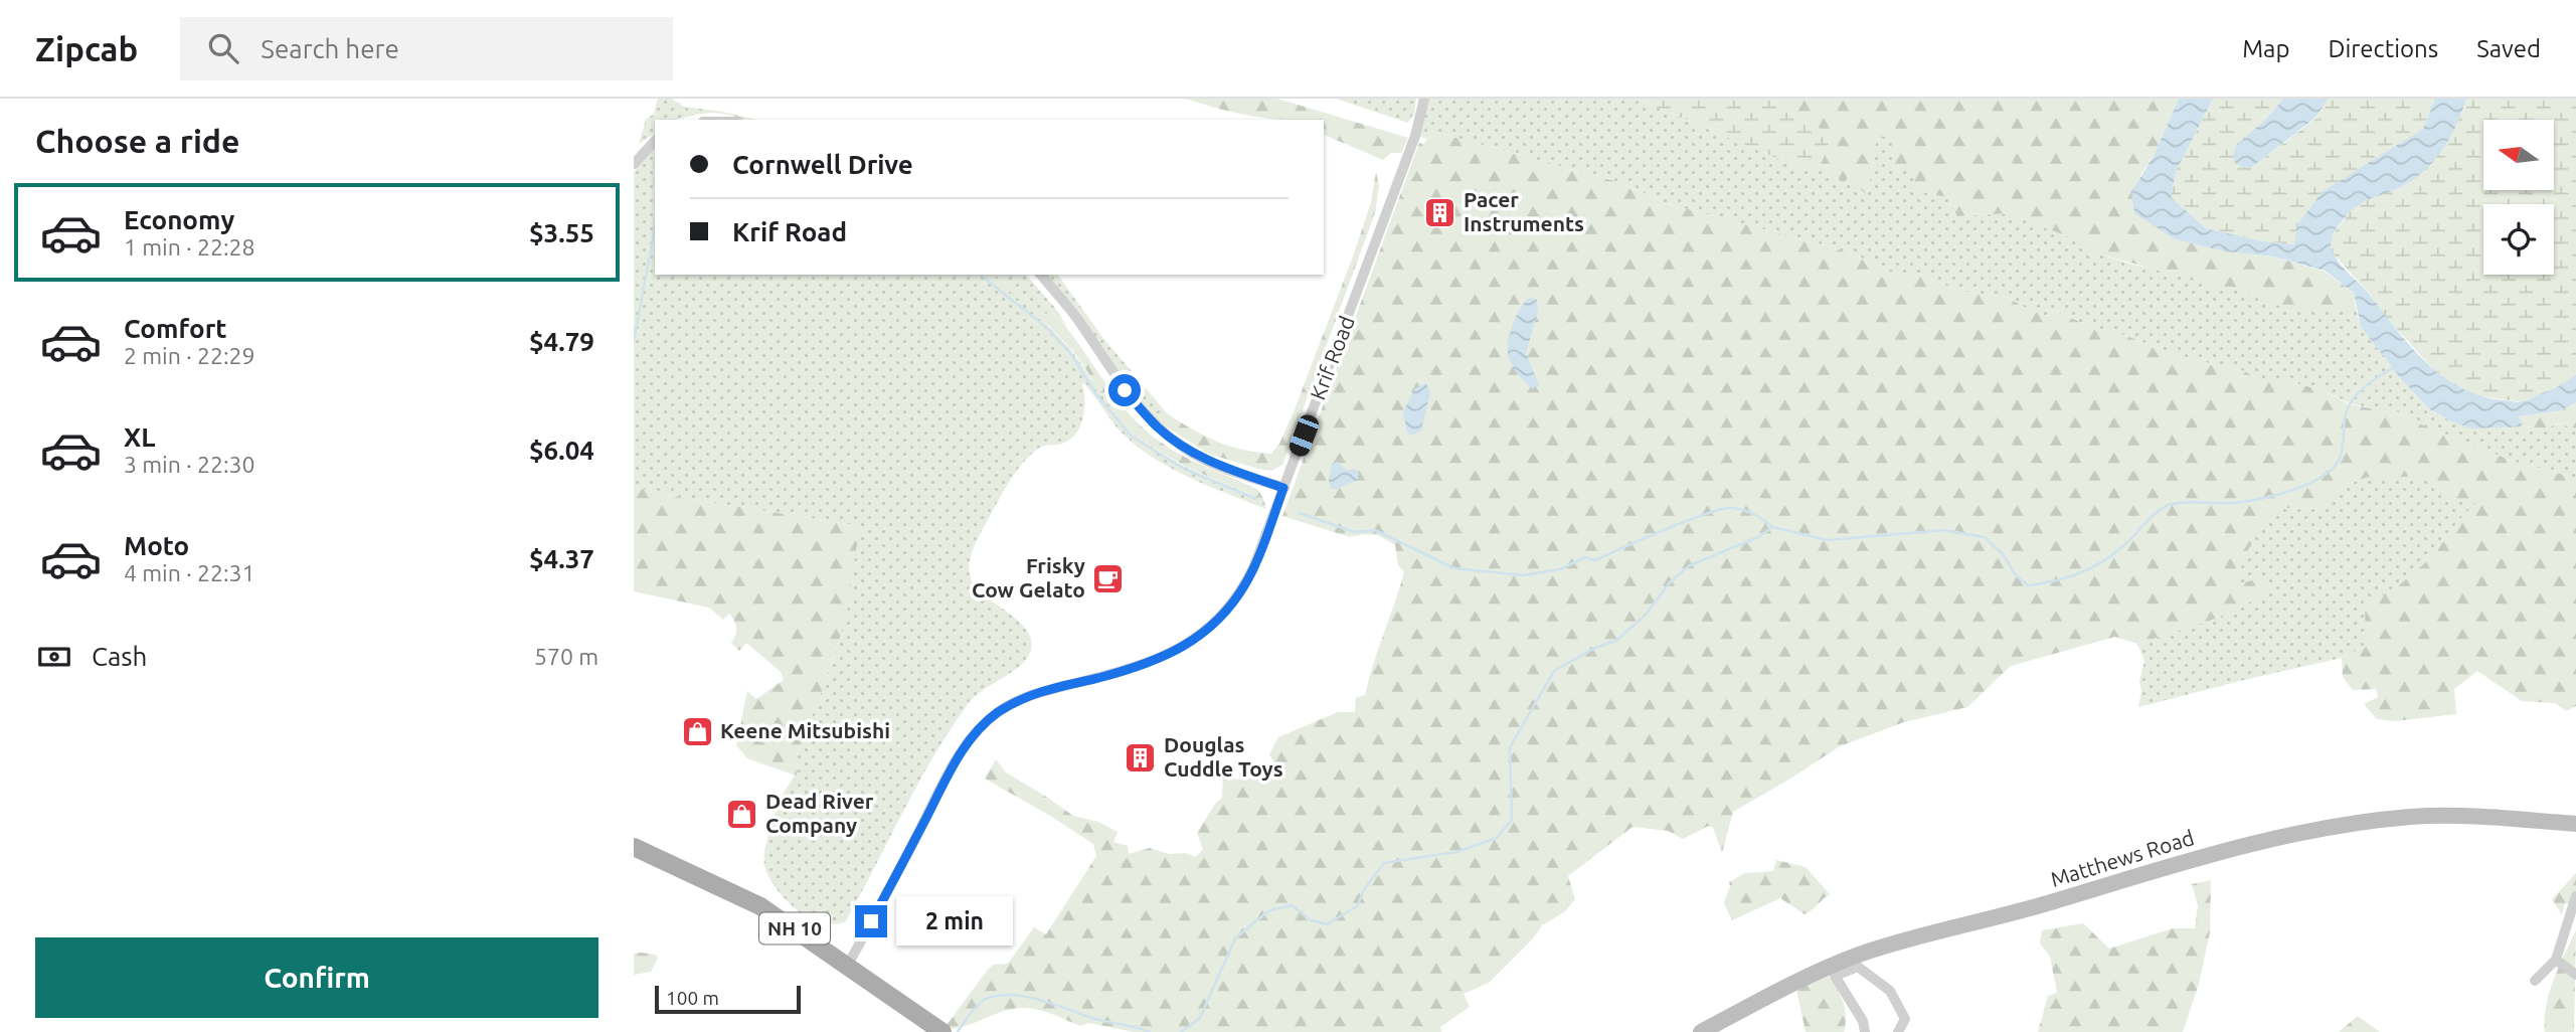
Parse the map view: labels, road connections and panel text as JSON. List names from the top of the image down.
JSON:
{
  "streets": {
    "main road": ["NH 10"],
    "street": ["Krif Road", "Matthews Road"]
  },
  "crossings": [
    ["Krif Road", "NH 10"]
  ],
  "places": {
    "building": ["Pacer Instruments", "Douglas Cuddle Toys"],
    "cafe": ["Frisky Cow Gelato"],
    "shop": ["Keene Mitsubishi", "Dead River Company"]
  },
  "scale_bar": "100 m",
  "north": "left",
  "page": {
    "header": "Zipcab",
    "search": "Search here",
    "nav": ["Map", "Directions", "Saved"],
    "heading": "Choose a ride",
    "banner": ["Cornwell Drive", "Krif Road"],
    "list": [
      {
        "name": "Economy",
        "note": "1 min · 22:28",
        "value": "$3.55"
      },
      {
        "name": "Comfort",
        "note": "2 min · 22:29",
        "value": "$4.79"
      },
      {
        "name": "XL",
        "note": "3 min · 22:30",
        "value": "$6.04"
      },
      {
        "name": "Moto",
        "note": "4 min · 22:31",
        "value": "$4.37"
      }
    ],
    "pay": ["Cash", "570 m"],
    "bubble": "2 min",
    "buttons": "Confirm",
    "scale": "100 m"
  }
}
